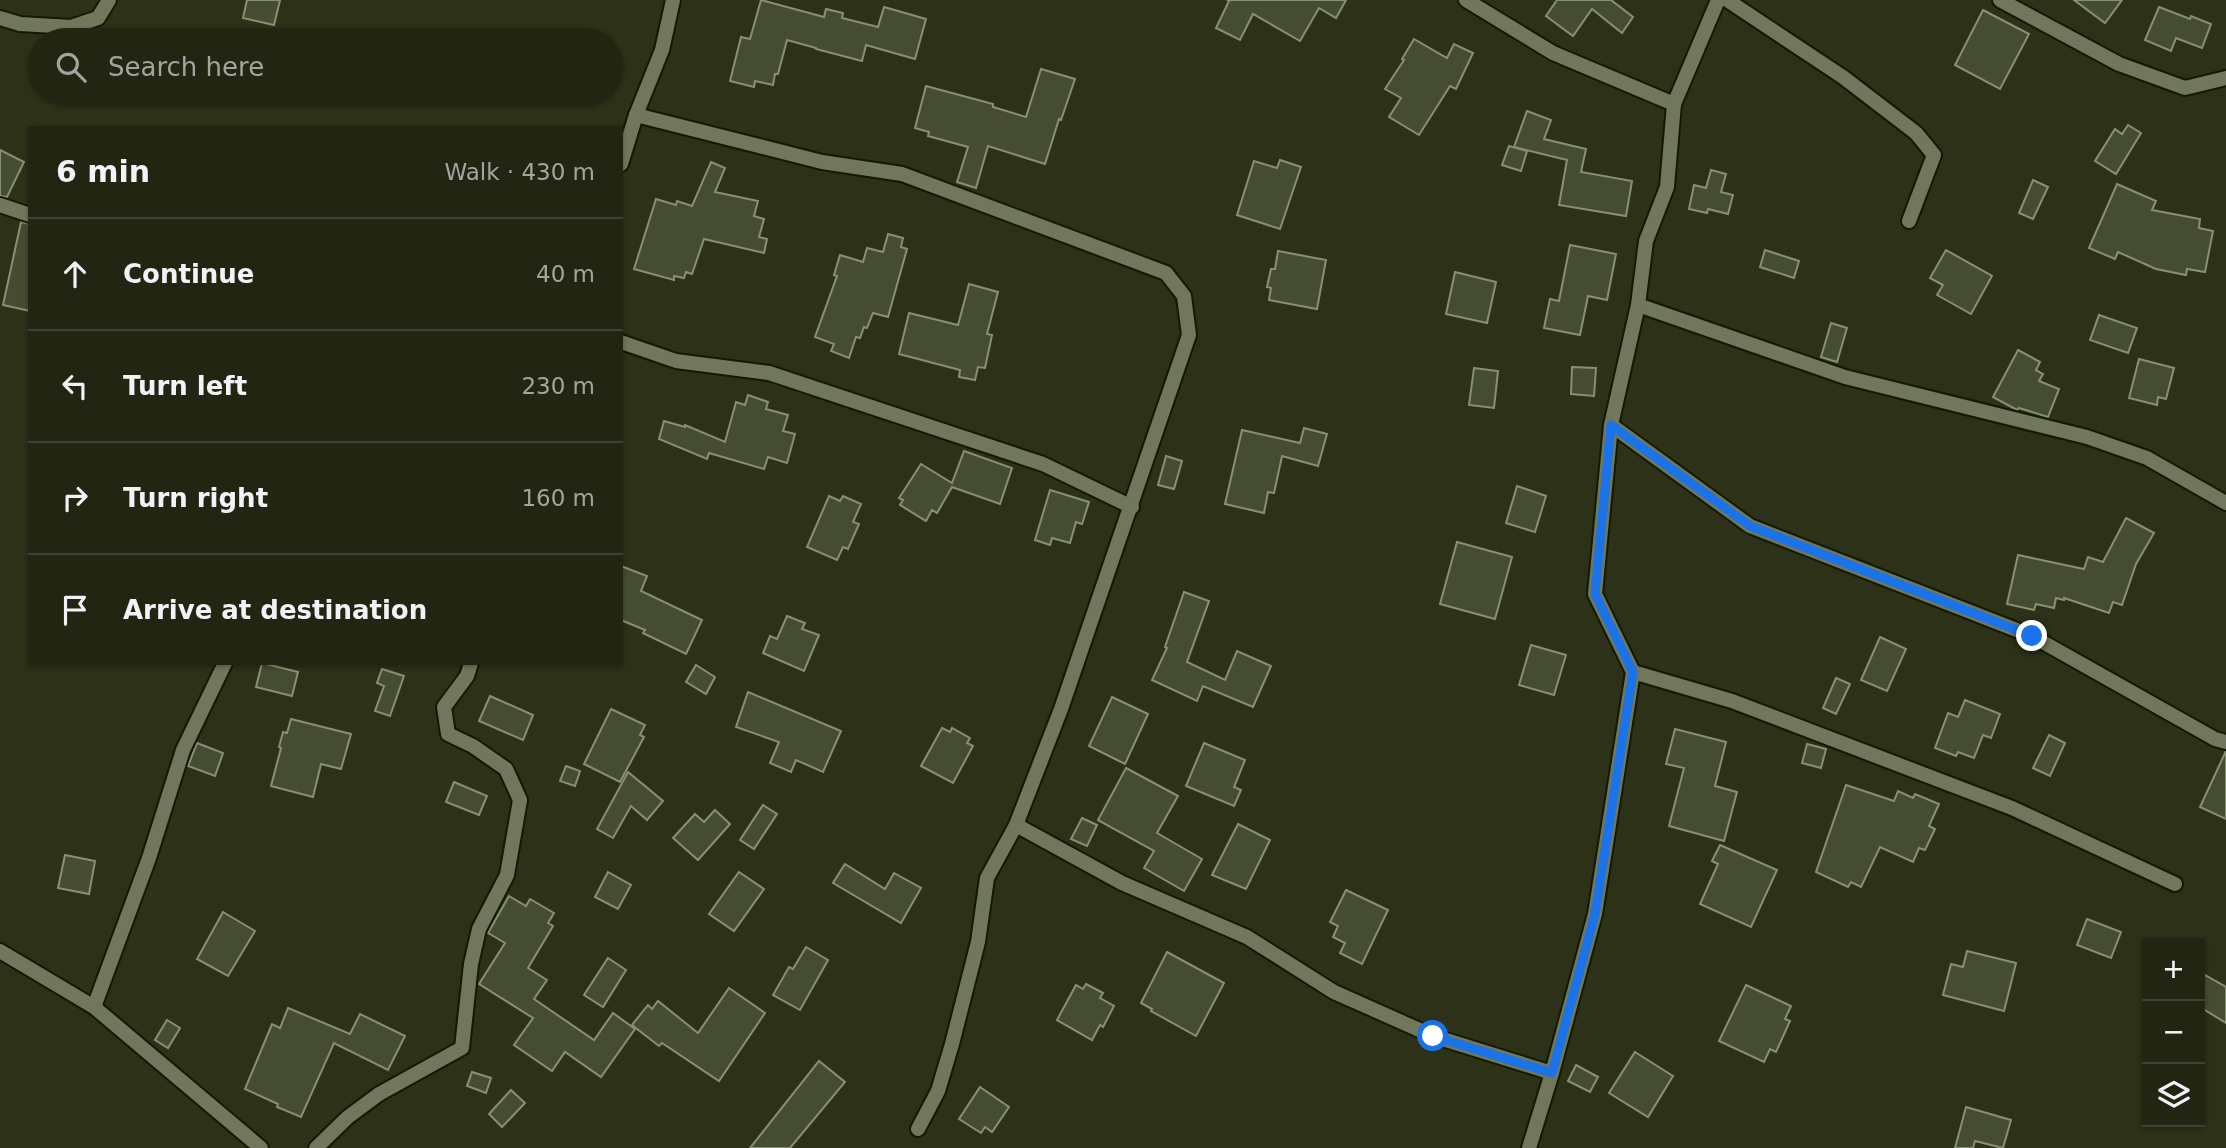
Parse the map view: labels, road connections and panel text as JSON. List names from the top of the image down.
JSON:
{
  "page": {
    "search": "Search here",
    "heading": ["6 min", "Walk · 430 m"],
    "list": [
      ["Continue", "40 m"],
      ["Turn left", "230 m"],
      ["Turn right", "160 m"],
      "Arrive at destination"
    ],
    "map_buttons": ["+", "−"]
  }
}
